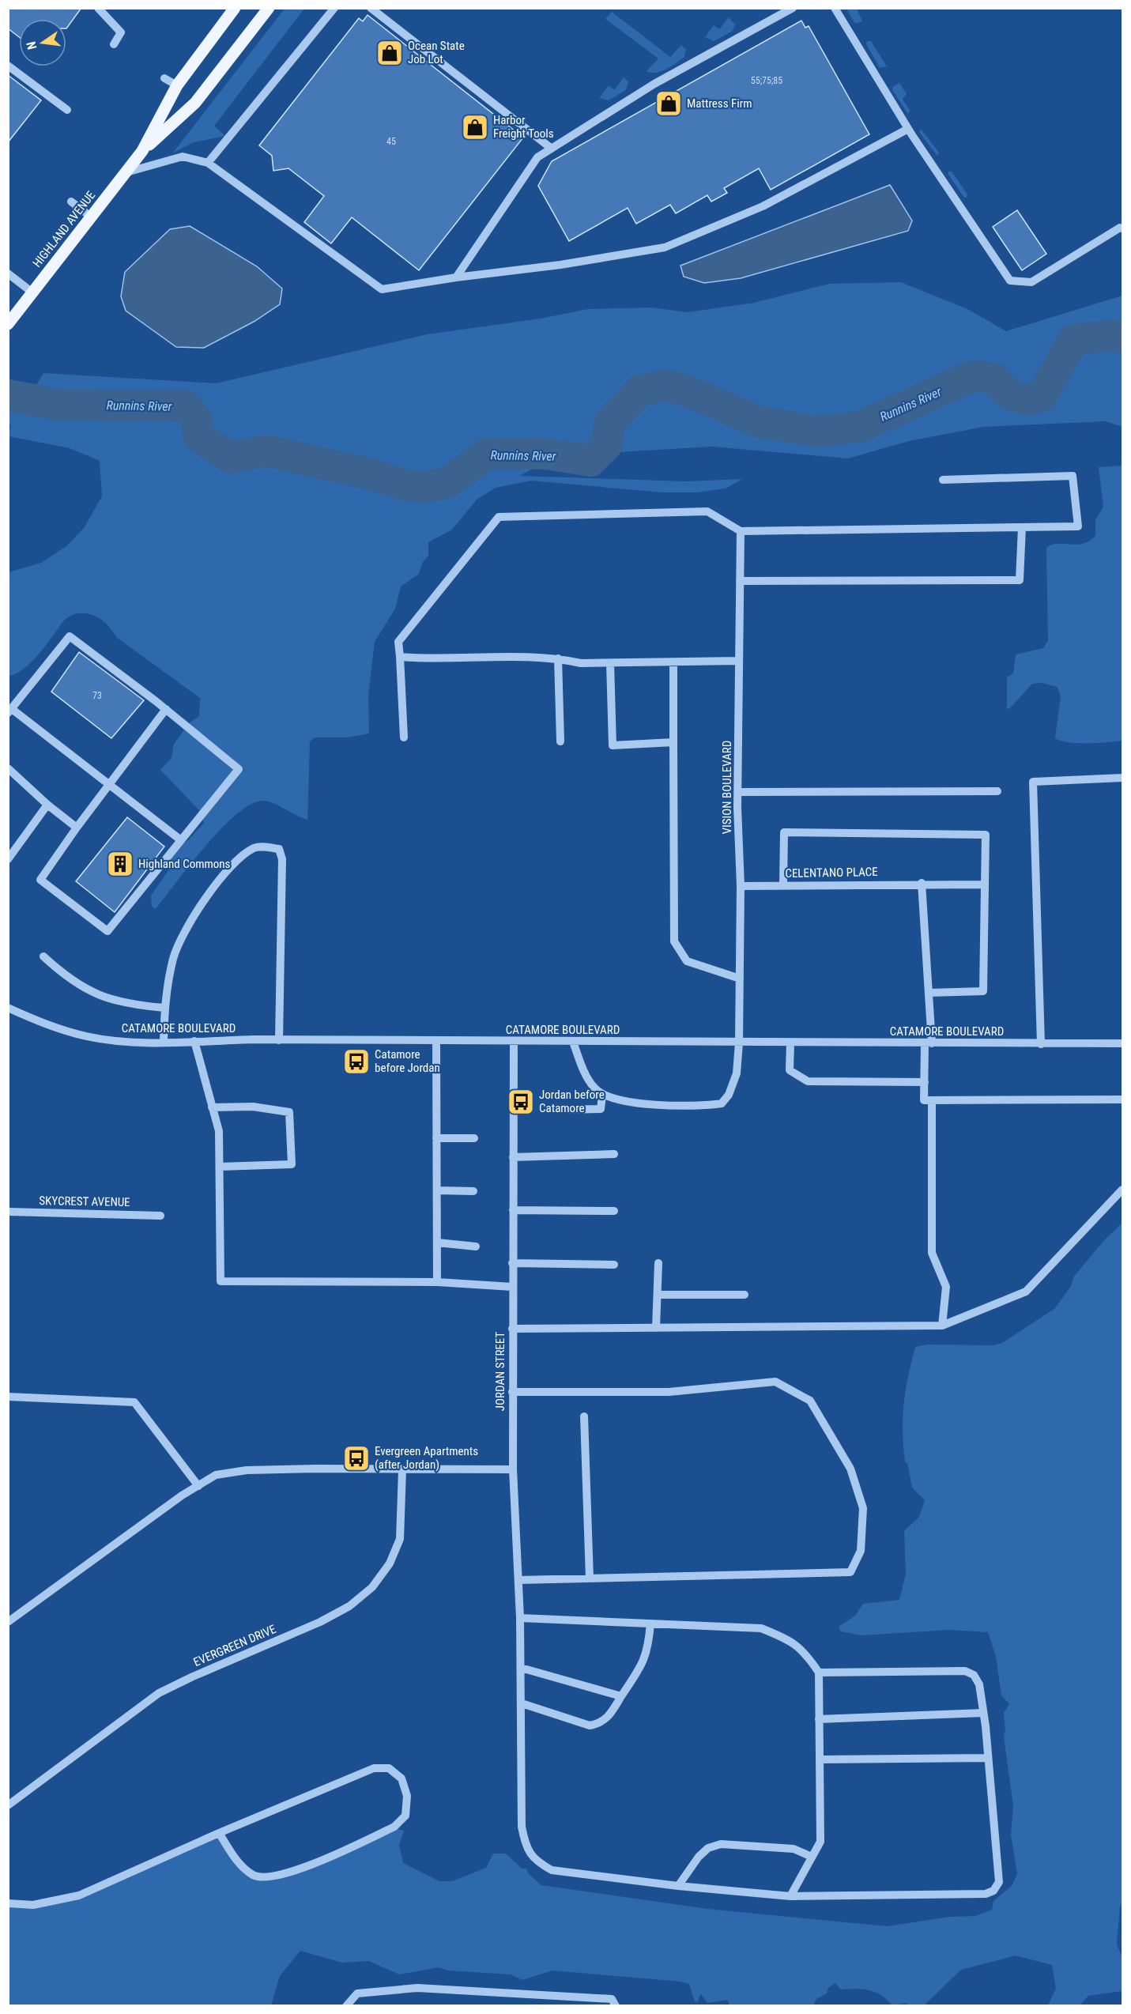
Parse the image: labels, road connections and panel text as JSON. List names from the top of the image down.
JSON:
{
  "streets": {
    "main road": ["HIGHLAND AVENUE"],
    "street": [
      "VISION BOULEVARD",
      "CELENTANO PLACE",
      "CATAMORE BOULEVARD",
      "SKYCREST AVENUE",
      "JORDAN STREET",
      "EVERGREEN DRIVE"
    ]
  },
  "crossings": [
    ["VISION BOULEVARD", "CELENTANO PLACE"],
    ["VISION BOULEVARD", "CATAMORE BOULEVARD"],
    ["CATAMORE BOULEVARD", "JORDAN STREET"]
  ],
  "water": ["Runnins River"],
  "places": {
    "shop": ["Ocean State Job Lot", "Mattress Firm", "Harbor Freight Tools"],
    "building": ["Highland Commons"],
    "bus stop": ["Catamore before Jordan", "Jordan before Catamore", "Evergreen Apartments (after Jordan)"]
  },
  "house_numbers": ["55;75;85", "45", "73"],
  "north": "left"
}
